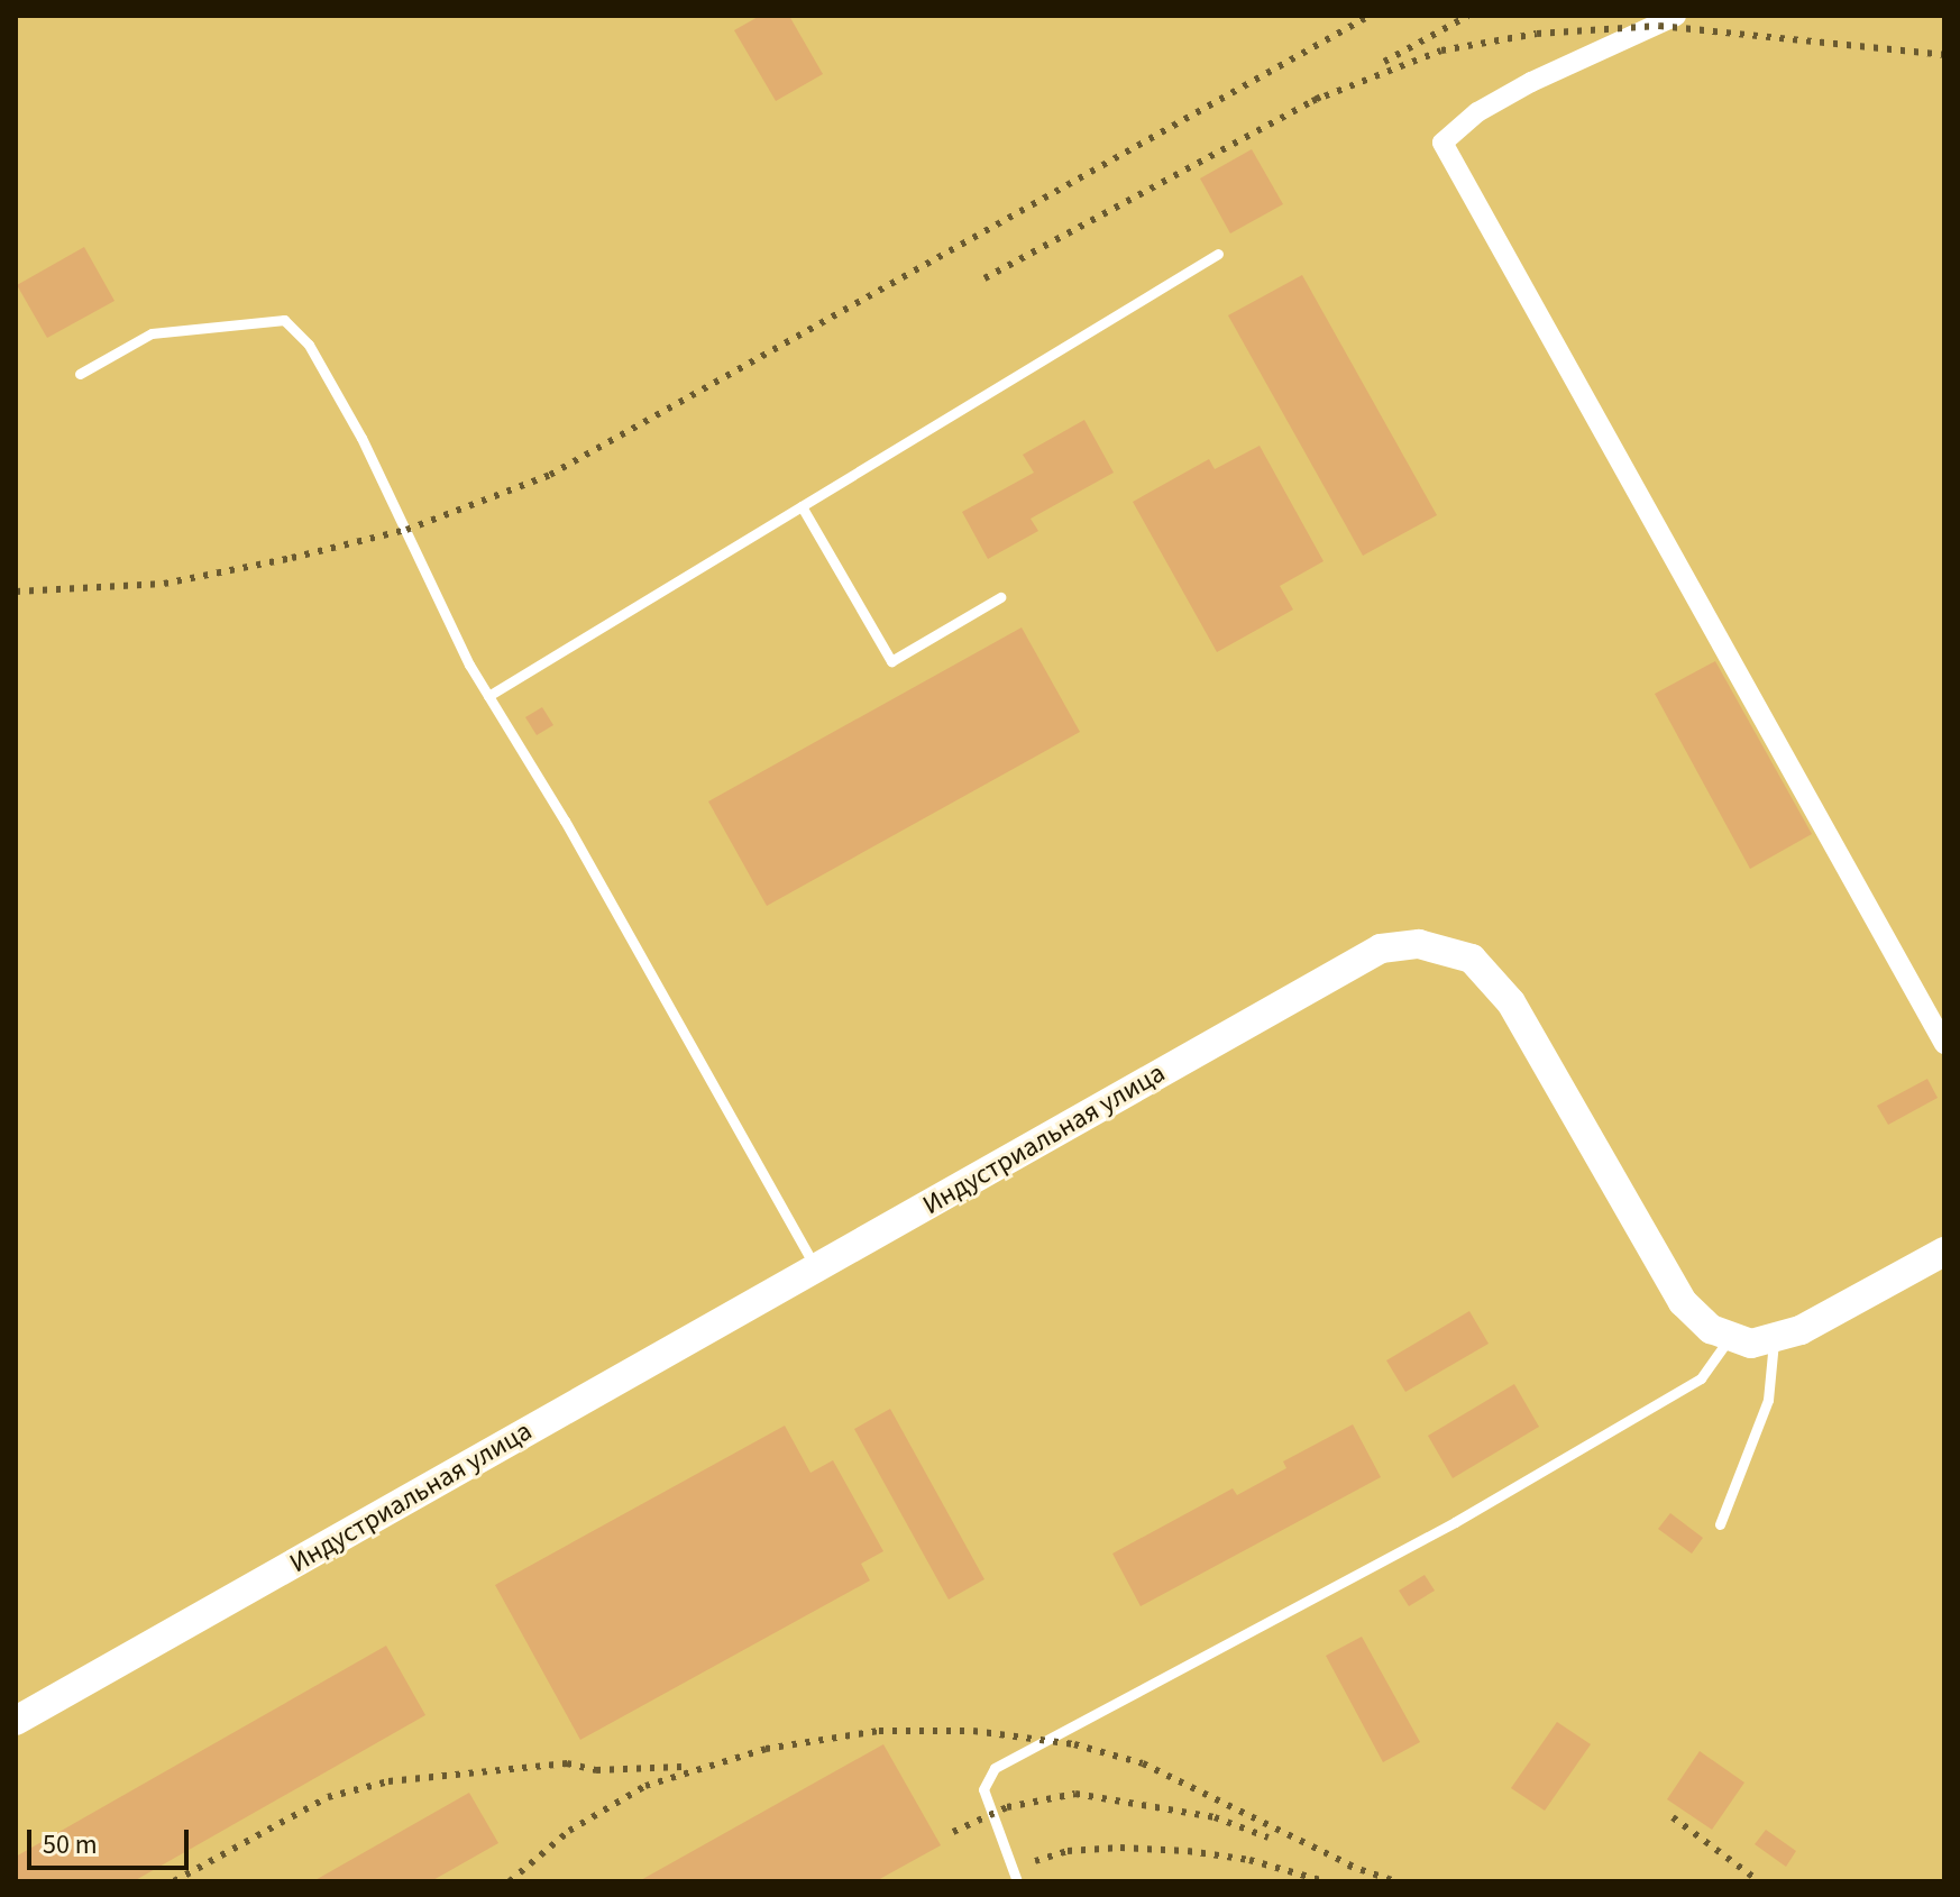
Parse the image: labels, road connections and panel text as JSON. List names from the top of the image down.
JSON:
{
  "streets": {
    "street": ["Индустриальная улица"]
  },
  "scale_bar": "50 m"
}
